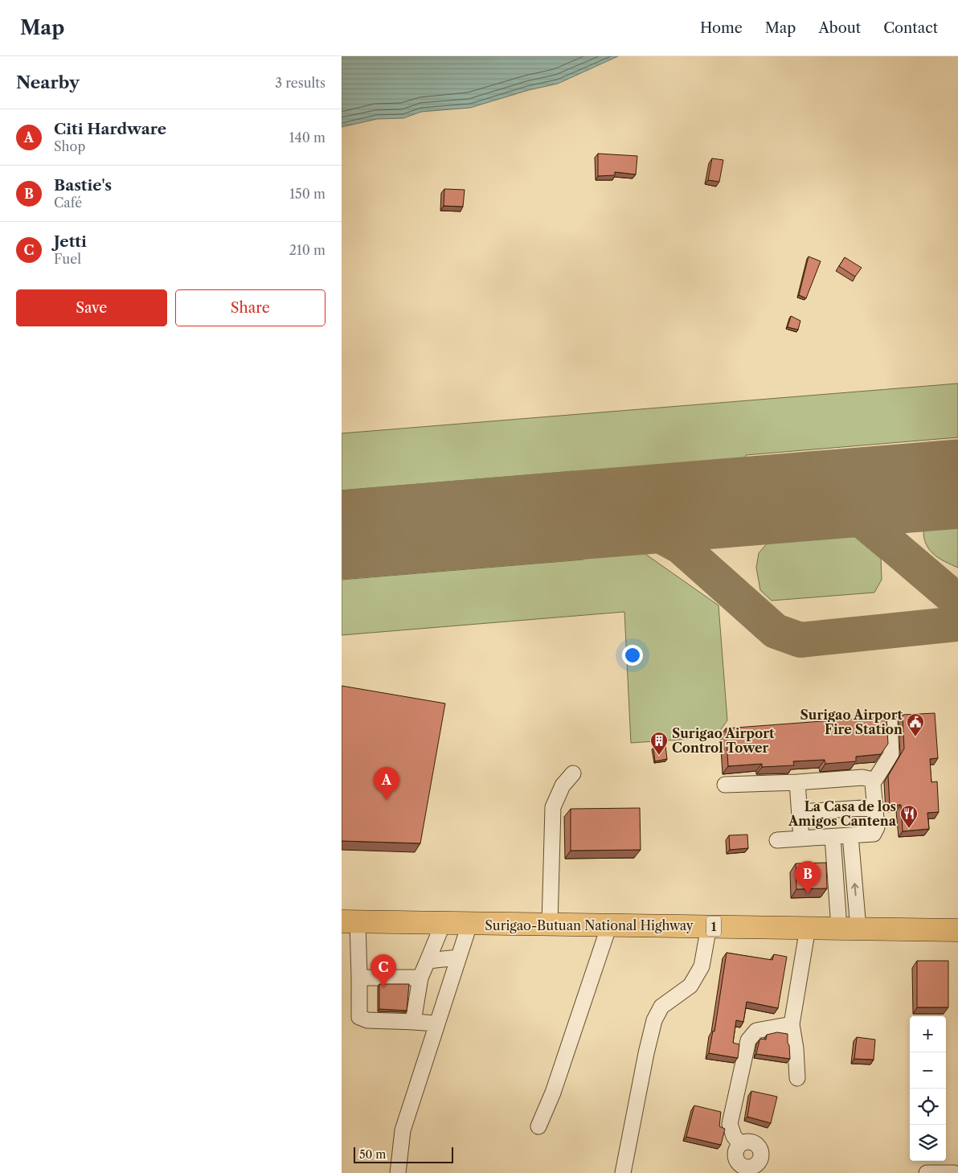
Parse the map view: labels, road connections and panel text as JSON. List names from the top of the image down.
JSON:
{
  "streets": {
    "highway": ["Surigao-Butuan National Highway", "1"]
  },
  "places": {
    "public building": ["Surigao Airport Fire Station"],
    "building": ["Surigao Airport Control Tower"],
    "restaurant": ["La Casa de los Amigos Cantena"]
  },
  "scale_bar": "50 m",
  "page": {
    "header": "Map",
    "nav": [
      "Home",
      "Map",
      "About",
      "Contact"
    ],
    "heading": ["Nearby", "3 results"],
    "list": [
      {
        "mark": "A",
        "name": "Citi Hardware",
        "note": "Shop",
        "value": "140 m"
      },
      {
        "mark": "B",
        "name": "Bastie's",
        "note": "Café",
        "value": "150 m"
      },
      {
        "mark": "C",
        "name": "Jetti",
        "note": "Fuel",
        "value": "210 m"
      }
    ],
    "buttons": ["Save", "Share"],
    "pins": ["A", "B", "C"],
    "map_buttons": ["+", "−"],
    "scale": "50 m"
  }
}
